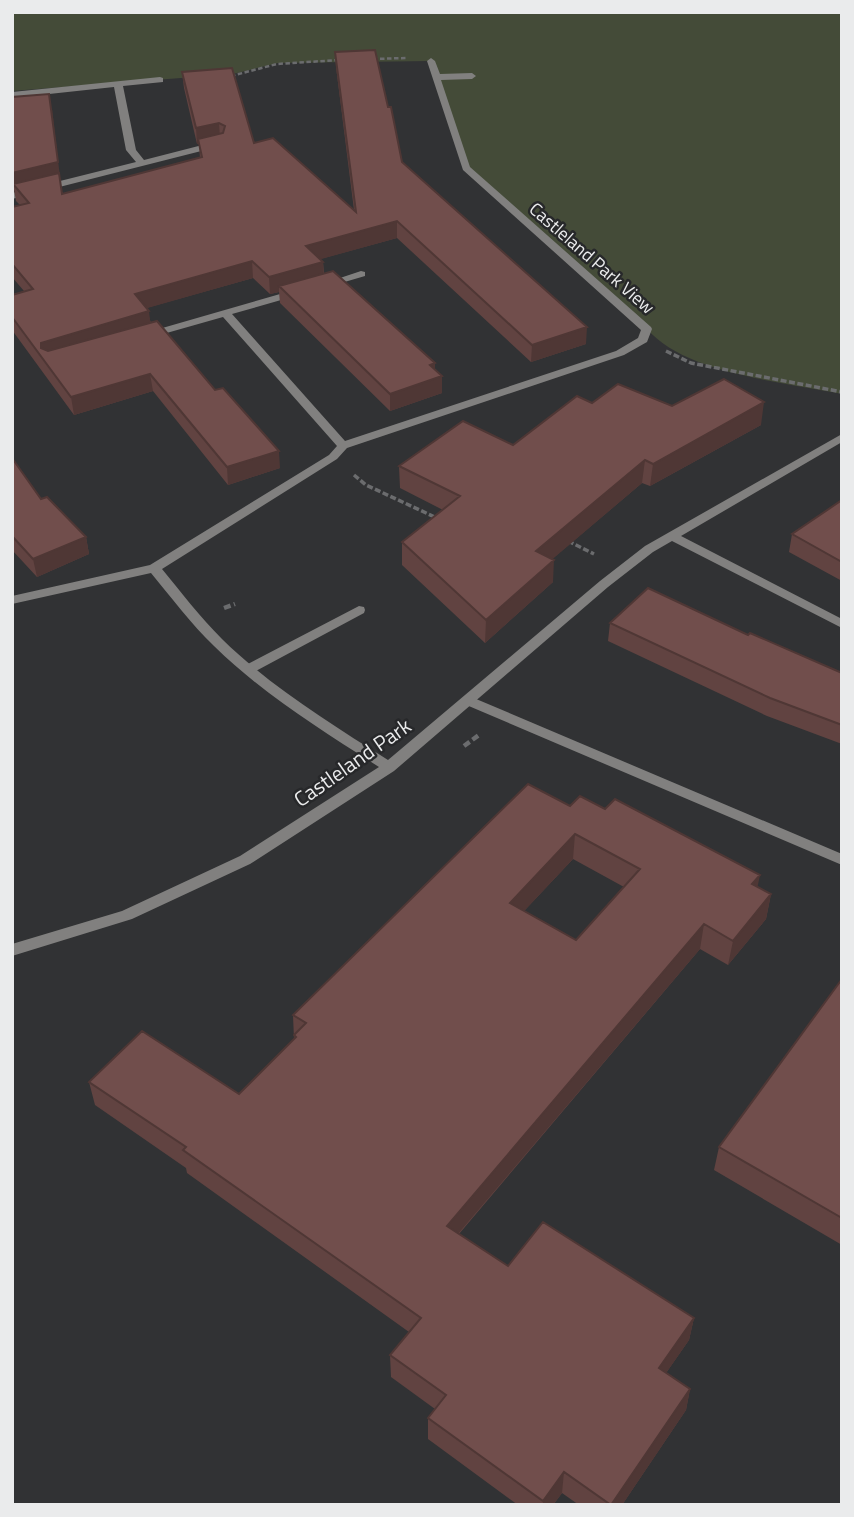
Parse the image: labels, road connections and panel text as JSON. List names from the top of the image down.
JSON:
{
  "streets": {
    "street": ["Castleland Park View", "Castleland Park"]
  }
}
